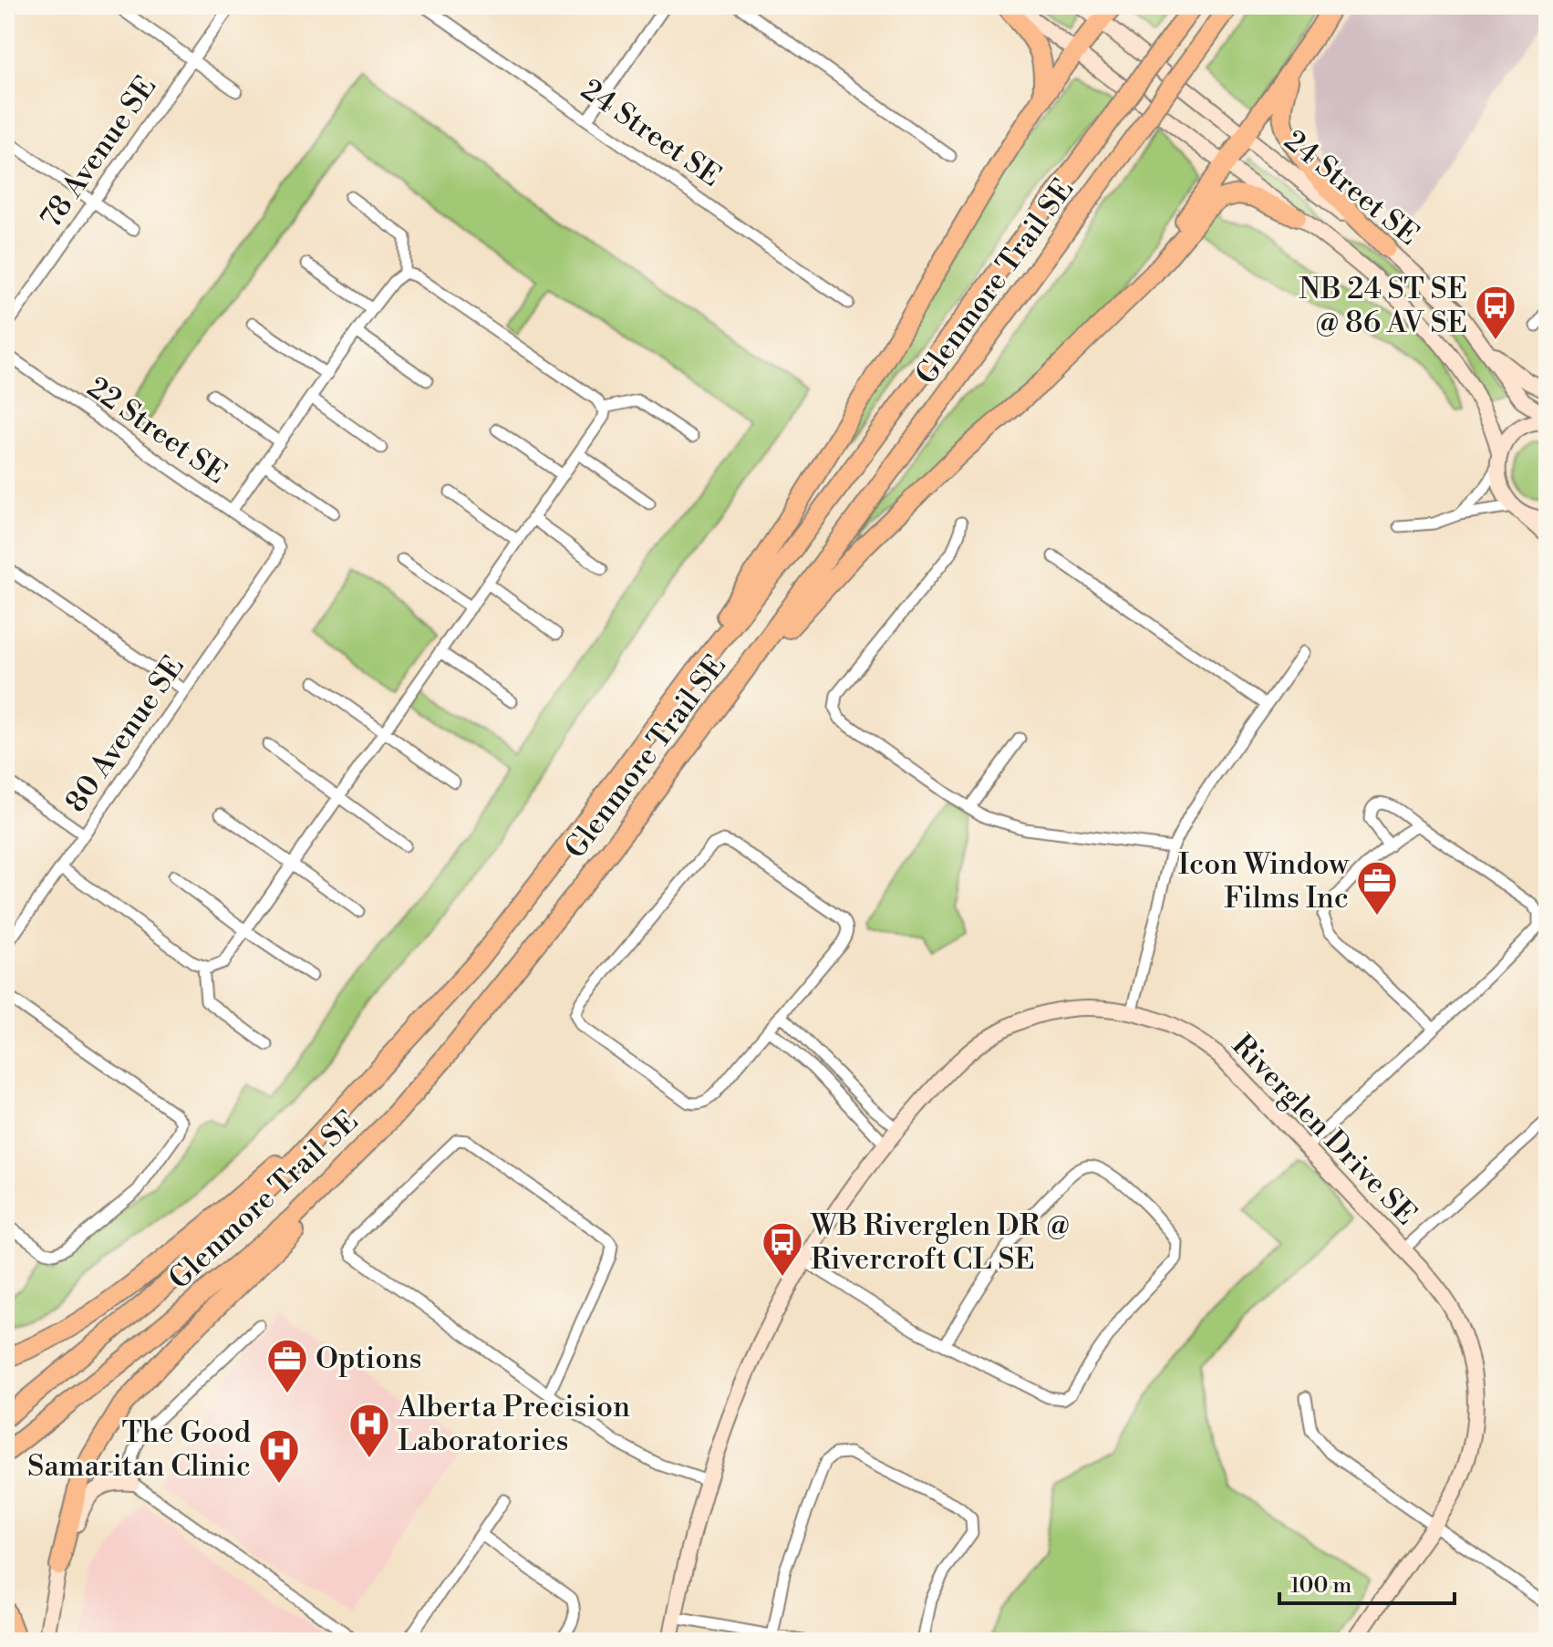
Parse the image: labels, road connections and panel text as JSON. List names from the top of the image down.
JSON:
{
  "streets": {
    "highway": ["Glenmore Trail SE"],
    "street": [
      "24 Street SE",
      "78 Avenue SE",
      "22 Street SE",
      "80 Avenue SE",
      "Riverglen Drive SE"
    ]
  },
  "crossings": [
    ["22 Street SE", "80 Avenue SE"]
  ],
  "places": {
    "bus stop": ["NB 24 ST SE @ 86 AV SE", "WB Riverglen DR @ Rivercroft CL SE"],
    "office": ["Icon Window Films Inc", "Options"],
    "hospital": ["Alberta Precision Laboratories", "The Good Samaritan Clinic"]
  },
  "scale_bar": "100 m"
}
